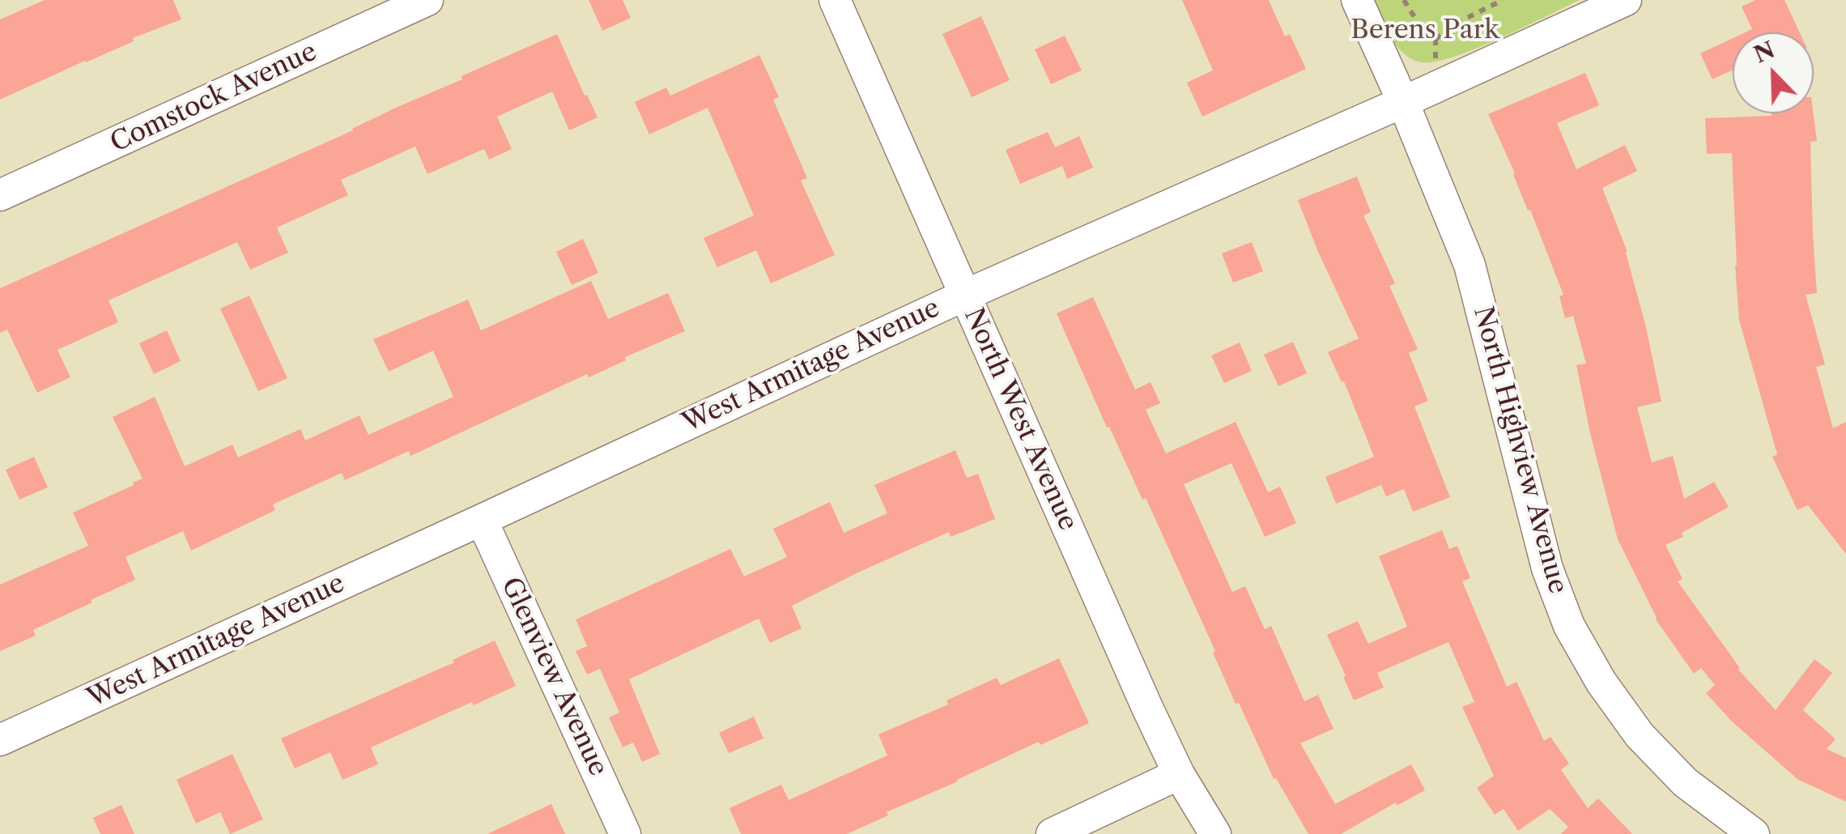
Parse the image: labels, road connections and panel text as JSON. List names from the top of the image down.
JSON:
{
  "streets": {
    "street": [
      "Comstock Avenue",
      "West Armitage Avenue",
      "North West Avenue",
      "North Highview Avenue",
      "Glenview Avenue"
    ]
  },
  "crossings": [
    ["West Armitage Avenue", "North West Avenue"],
    ["West Armitage Avenue", "North Highview Avenue"],
    ["West Armitage Avenue", "Glenview Avenue"]
  ],
  "parks": ["Berens Park"],
  "north": "top left"
}
